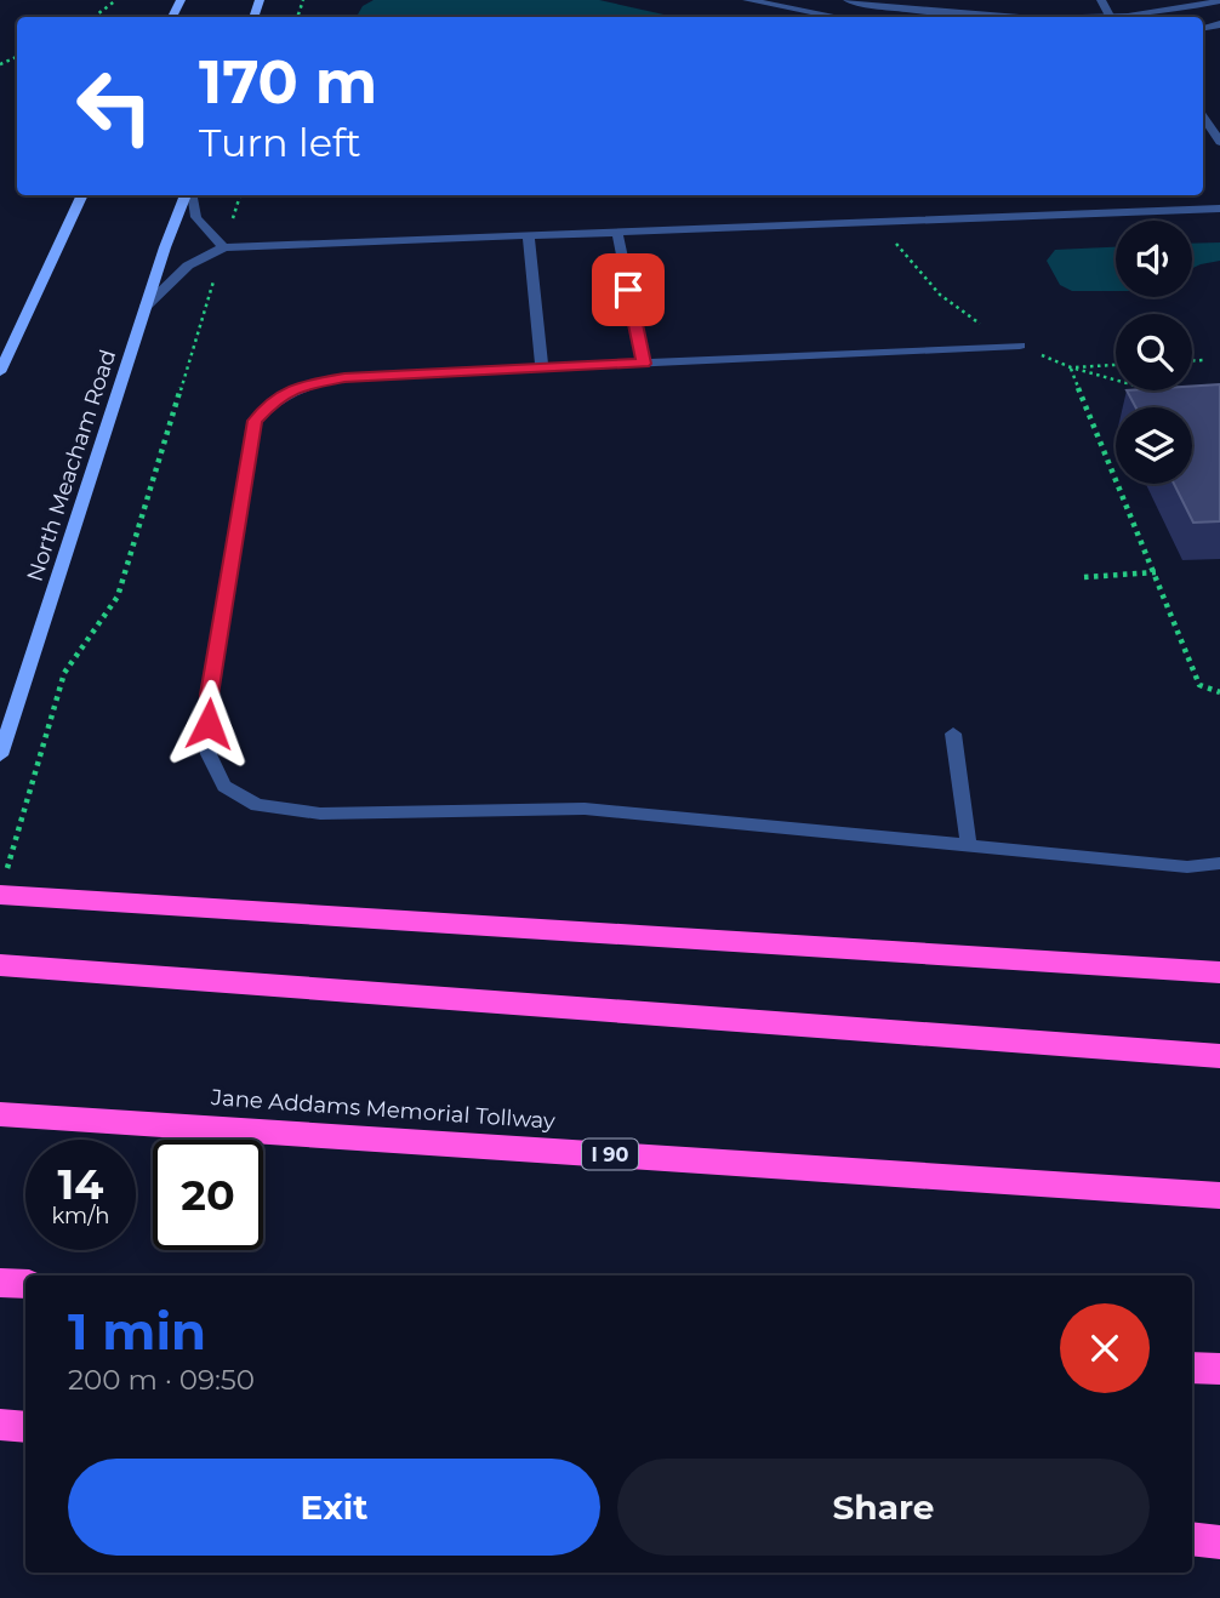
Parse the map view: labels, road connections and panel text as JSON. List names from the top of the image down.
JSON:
{
  "streets": {
    "highway": ["Jane Addams Memorial Tollway", "I 90"],
    "main road": ["North Meacham Road"]
  },
  "page": {
    "turn": ["170 m", "Turn left"],
    "speed": "14 km/h",
    "limit": "20",
    "heading": ["1 min", "200 m · 09:50"],
    "buttons": ["Exit", "Share"]
  }
}
